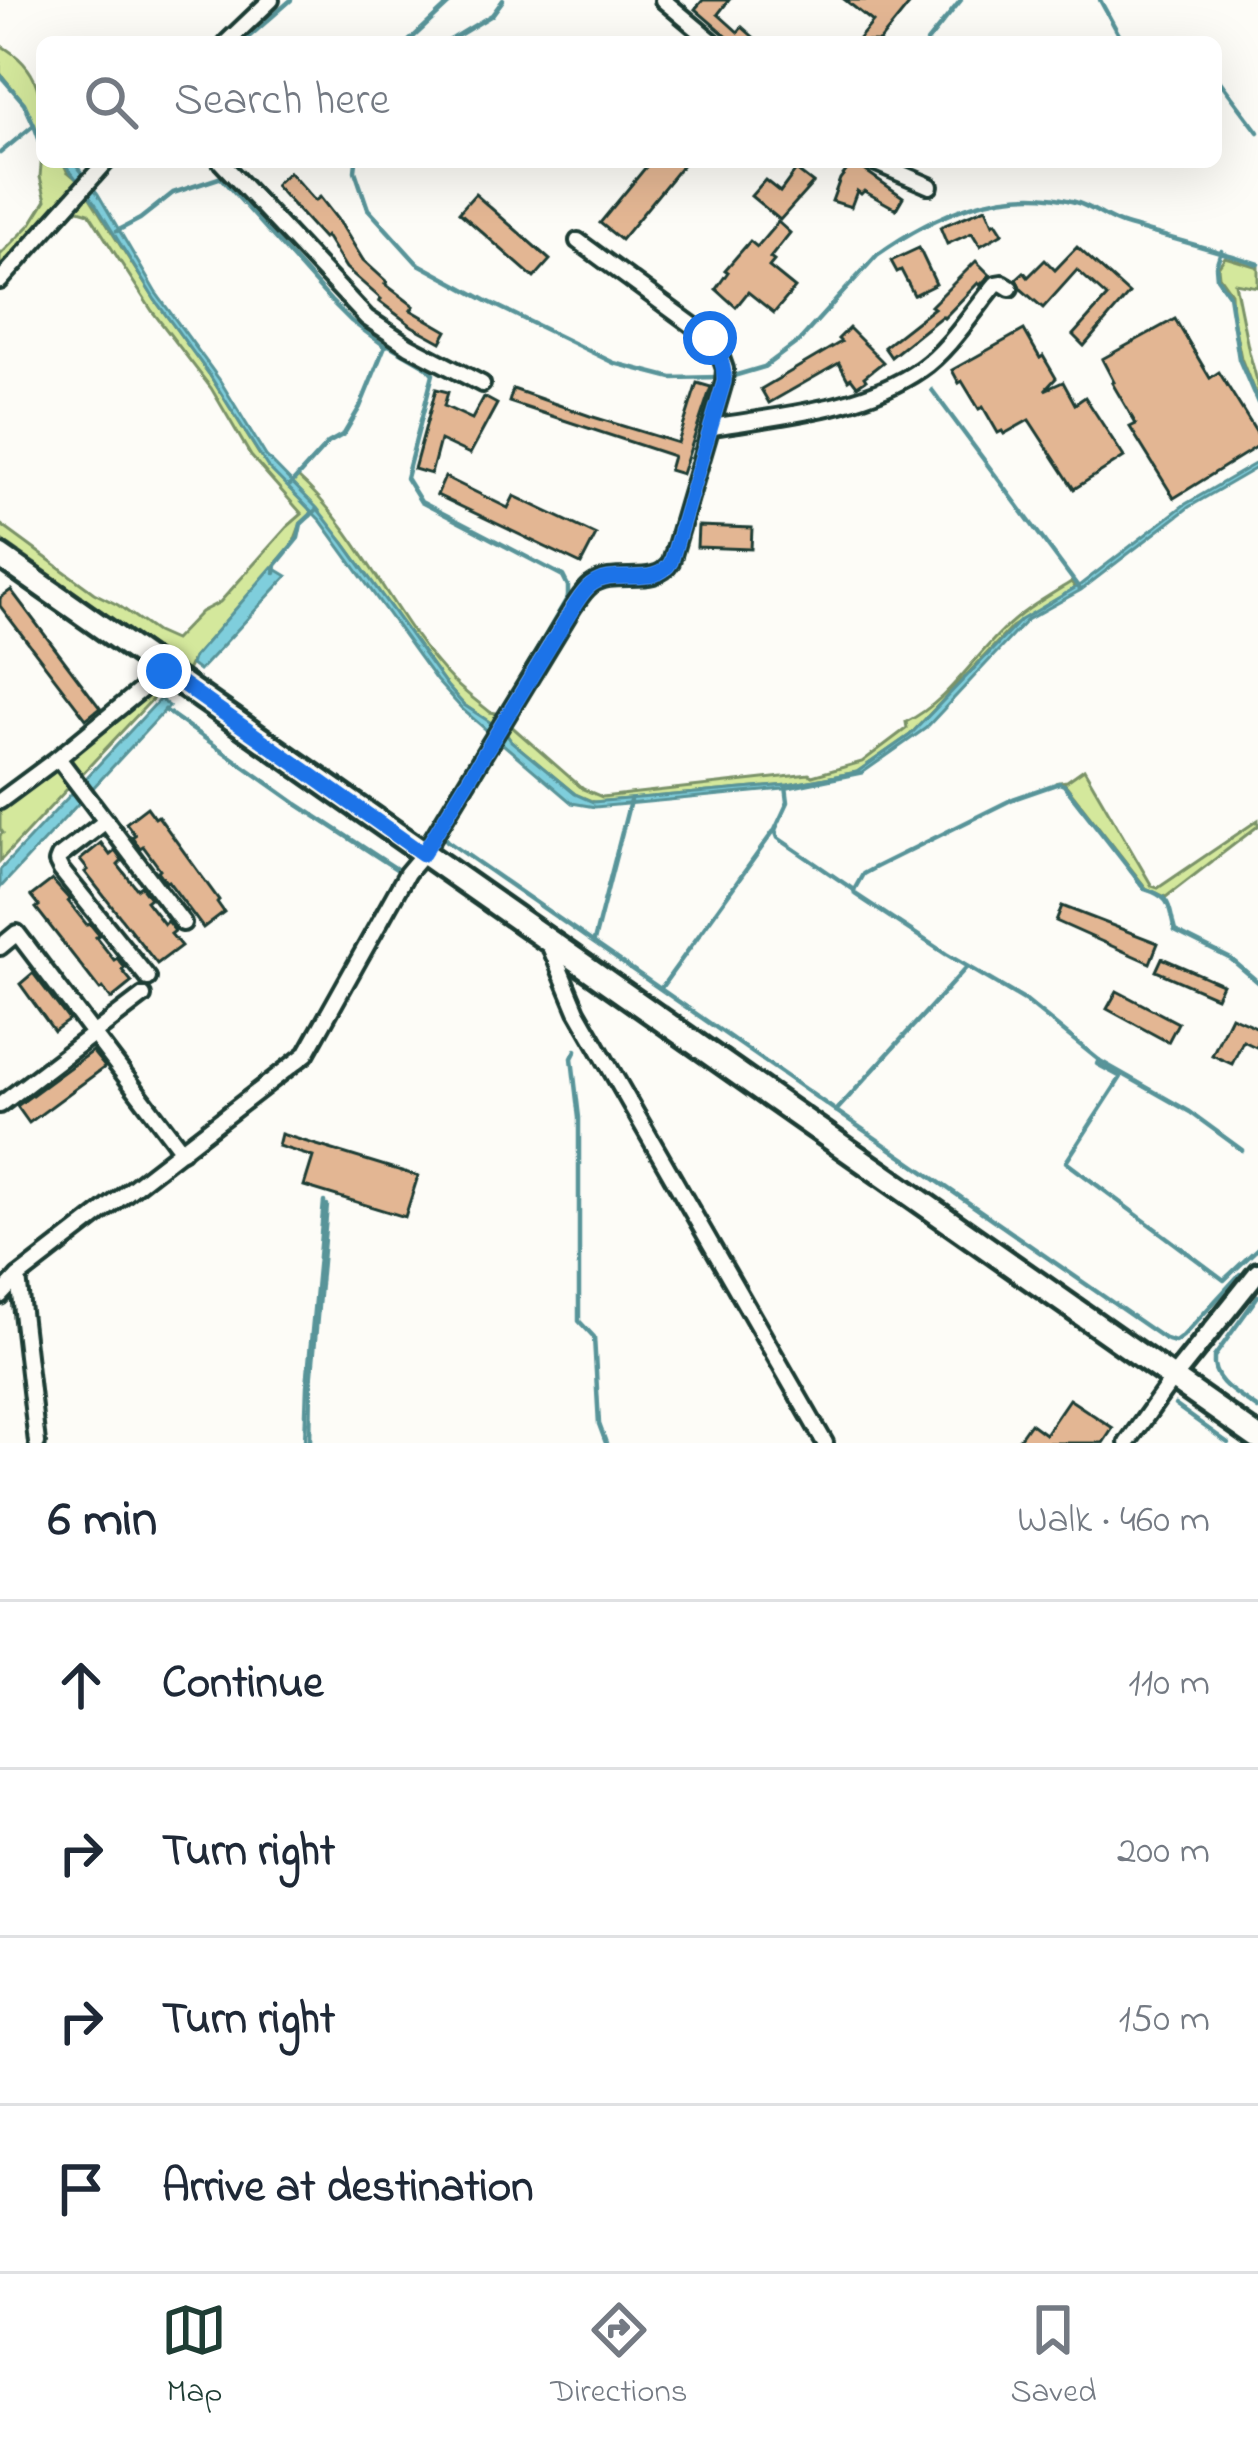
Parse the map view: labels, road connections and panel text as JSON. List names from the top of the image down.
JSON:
{
  "page": {
    "search": "Search here",
    "heading": ["6 min", "Walk · 460 m"],
    "list": [
      ["Continue", "110 m"],
      ["Turn right", "200 m"],
      ["Turn right", "150 m"],
      "Arrive at destination"
    ],
    "nav": ["Map", "Directions", "Saved"]
  }
}
